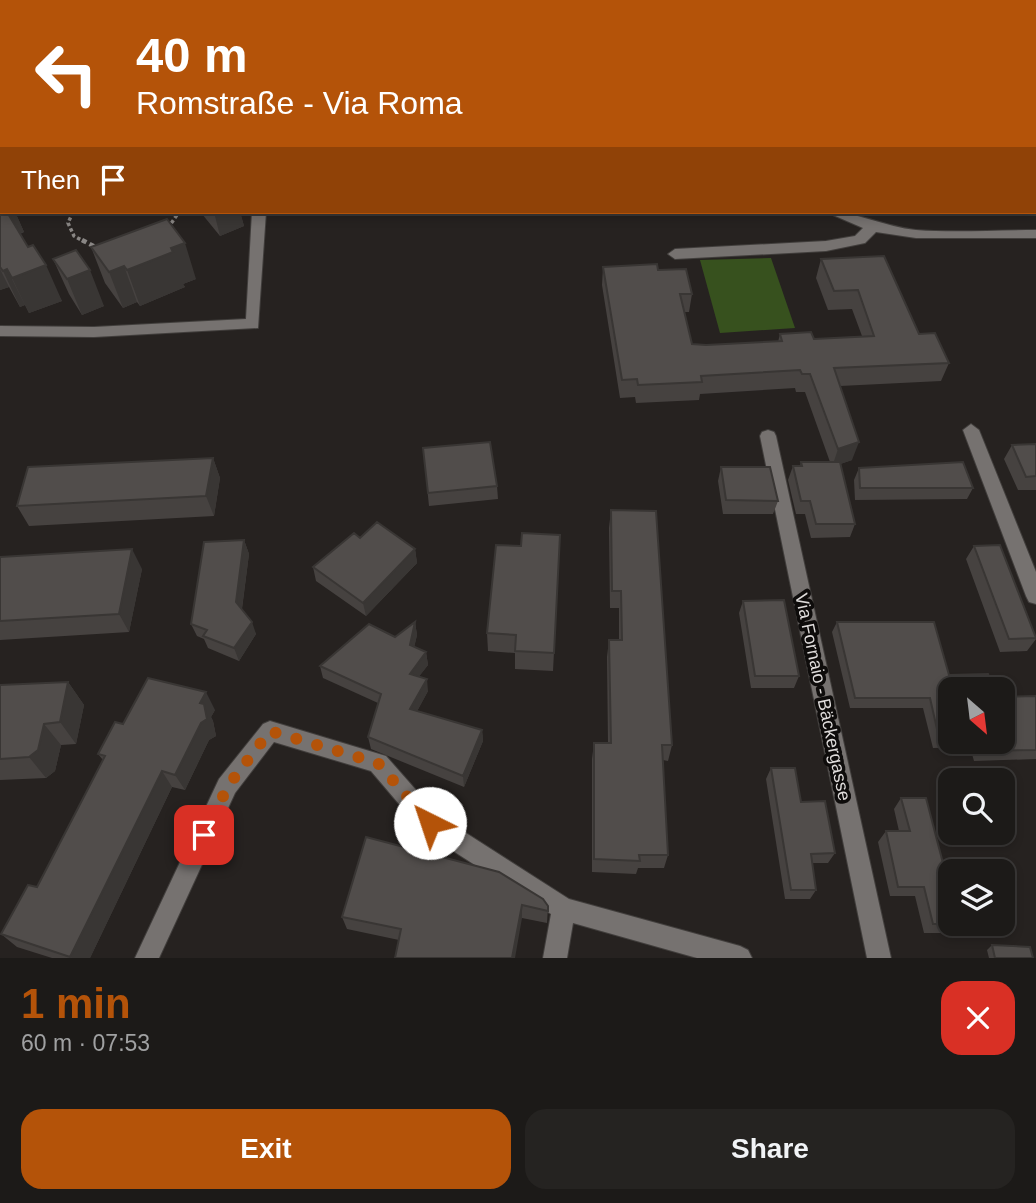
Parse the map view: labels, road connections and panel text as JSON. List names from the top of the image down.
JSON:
{
  "streets": {
    "street": ["Via Fornaio - Bäckergasse"]
  },
  "north": "bottom right",
  "page": {
    "turn": ["40 m", "Romstraße - Via Roma"],
    "then": "Then",
    "heading": ["1 min", "60 m · 07:53"],
    "buttons": ["Exit", "Share"]
  }
}
